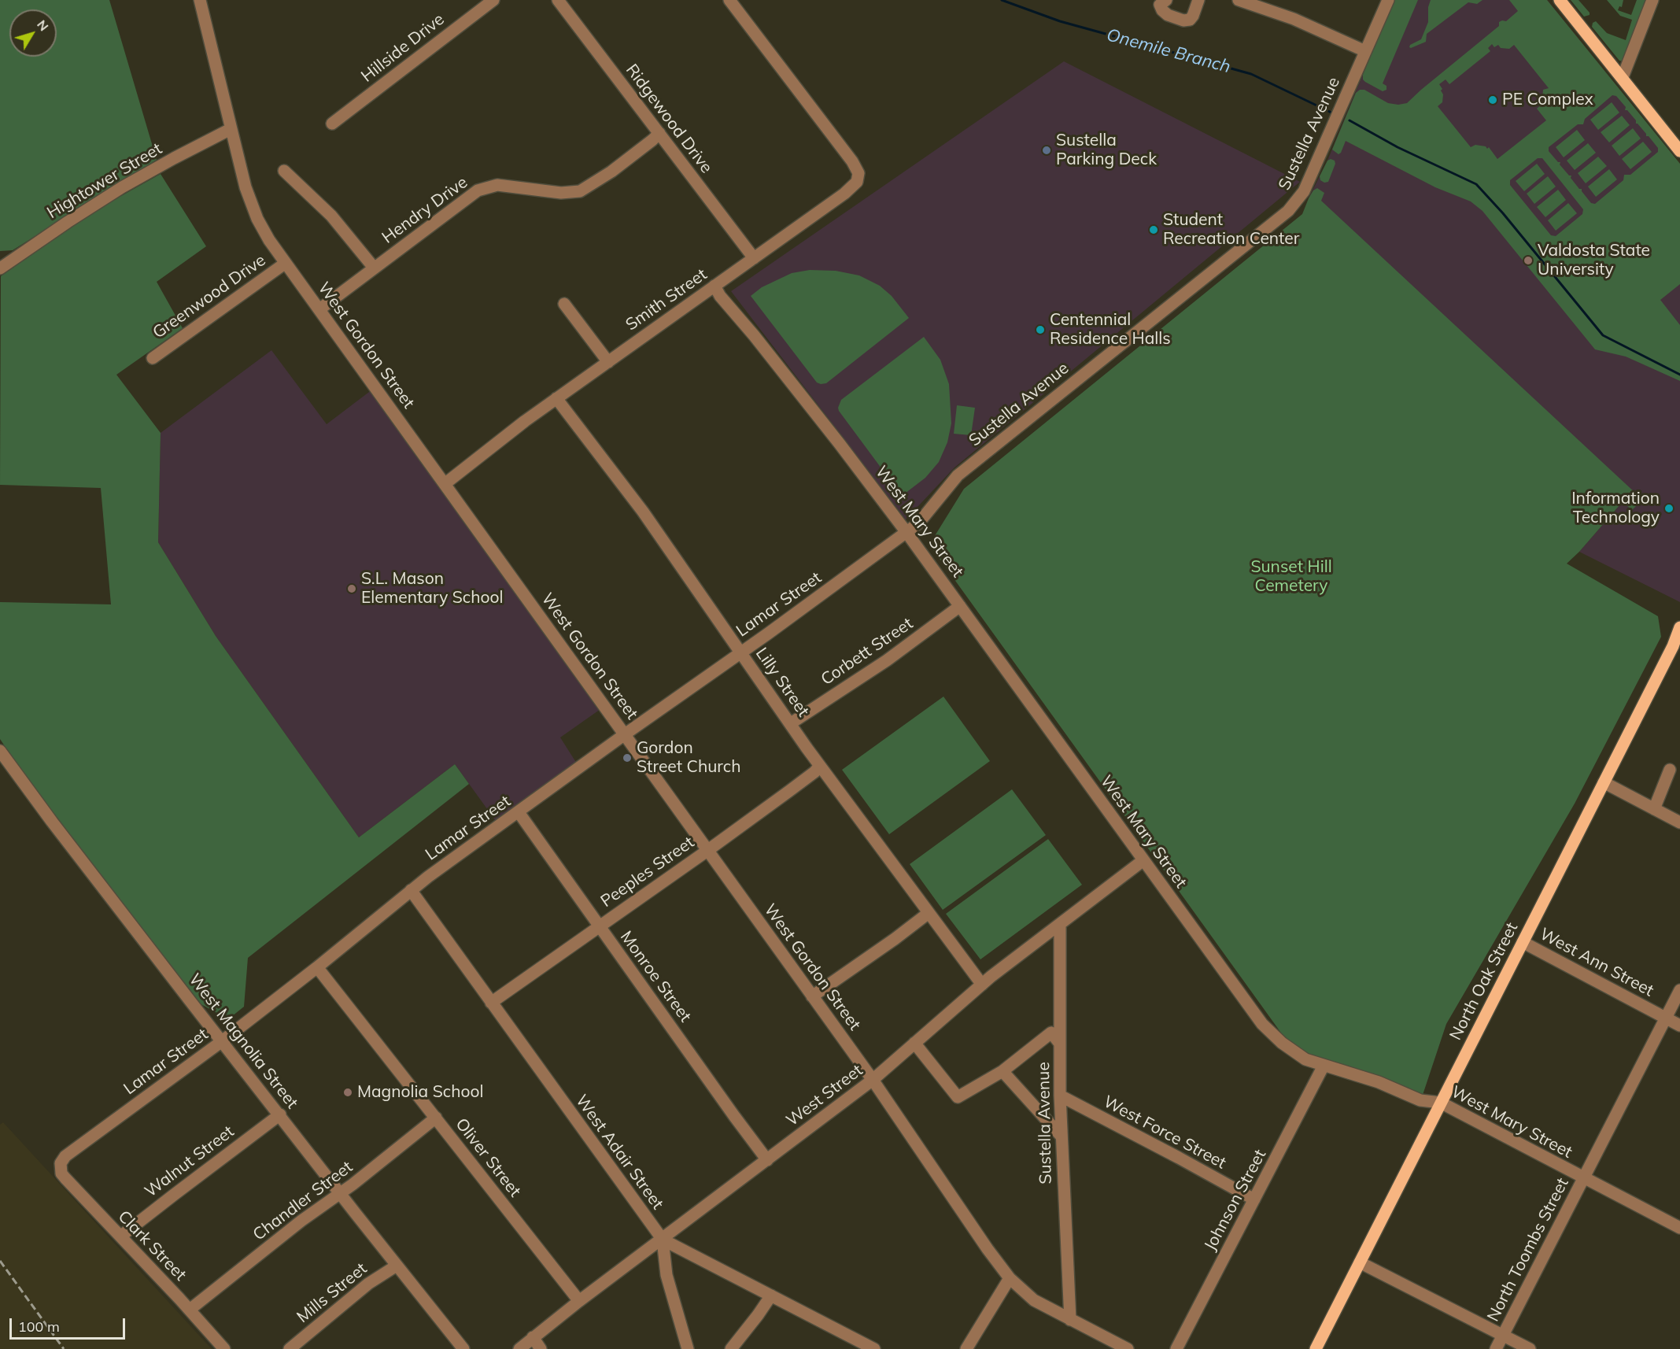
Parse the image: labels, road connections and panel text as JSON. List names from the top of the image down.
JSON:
{
  "streets": {
    "main road": ["North Oak Street"],
    "street": [
      "Hillside Drive",
      "Ridgewood Drive",
      "Sustella Avenue",
      "Hightower Street",
      "Hendry Drive",
      "Greenwood Drive",
      "Smith Street",
      "West Gordon Street",
      "West Mary Street",
      "Lamar Street",
      "Corbett Street",
      "Lilly Street",
      "Peeples Street",
      "West Ann Street",
      "Monroe Street",
      "West Magnolia Street",
      "West Street",
      "West Force Street",
      "West Adair Street",
      "Oliver Street",
      "Walnut Street",
      "Johnson Street",
      "Chandler Street",
      "Clark Street",
      "North Toombs Street",
      "Mills Street"
    ]
  },
  "crossings": [
    ["Ridgewood Drive", "Hendry Drive"],
    ["Ridgewood Drive", "Smith Street"],
    ["Sustella Avenue", "West Gordon Street"],
    ["Sustella Avenue", "West Mary Street"],
    ["Sustella Avenue", "Lamar Street"],
    ["Sustella Avenue", "West Street"],
    ["Sustella Avenue", "West Force Street"],
    ["Hightower Street", "West Gordon Street"],
    ["Hendry Drive", "West Gordon Street"],
    ["Greenwood Drive", "West Gordon Street"],
    ["Smith Street", "West Gordon Street"],
    ["Smith Street", "West Mary Street"],
    ["Smith Street", "Lilly Street"],
    ["West Gordon Street", "Lamar Street"],
    ["West Gordon Street", "Peeples Street"],
    ["West Gordon Street", "West Street"],
    ["West Mary Street", "Lamar Street"],
    ["West Mary Street", "Corbett Street"],
    ["West Mary Street", "North Oak Street"],
    ["West Mary Street", "West Street"],
    ["West Mary Street", "Johnson Street"],
    ["West Mary Street", "North Toombs Street"],
    ["Lamar Street", "Lilly Street"],
    ["Lamar Street", "Monroe Street"],
    ["Lamar Street", "West Magnolia Street"],
    ["Lamar Street", "West Adair Street"],
    ["Lamar Street", "Oliver Street"],
    ["Lamar Street", "Clark Street"],
    ["Corbett Street", "Lilly Street"],
    ["Lilly Street", "Peeples Street"],
    ["Lilly Street", "West Street"],
    ["Peeples Street", "Monroe Street"],
    ["Peeples Street", "West Adair Street"],
    ["West Ann Street", "North Oak Street"],
    ["West Ann Street", "North Toombs Street"],
    ["Monroe Street", "West Street"],
    ["West Magnolia Street", "Walnut Street"],
    ["West Magnolia Street", "Chandler Street"],
    ["West Magnolia Street", "Mills Street"],
    ["West Street", "West Adair Street"],
    ["West Street", "Oliver Street"],
    ["West Force Street", "Johnson Street"],
    ["Oliver Street", "Chandler Street"],
    ["Walnut Street", "Clark Street"],
    ["Chandler Street", "Clark Street"]
  ],
  "water": ["Onemile Branch"],
  "parks": ["Sunset Hill Cemetery"],
  "places": [
    "PE Complex",
    "Sustella Parking Deck",
    "Student Recreation Center",
    "Valdosta State University",
    "Centennial Residence Halls",
    "Information Technology",
    "S.L. Mason Elementary School",
    "Gordon Street Church",
    "Magnolia School"
  ],
  "scale_bar": "100 m",
  "north": "top right"
}
